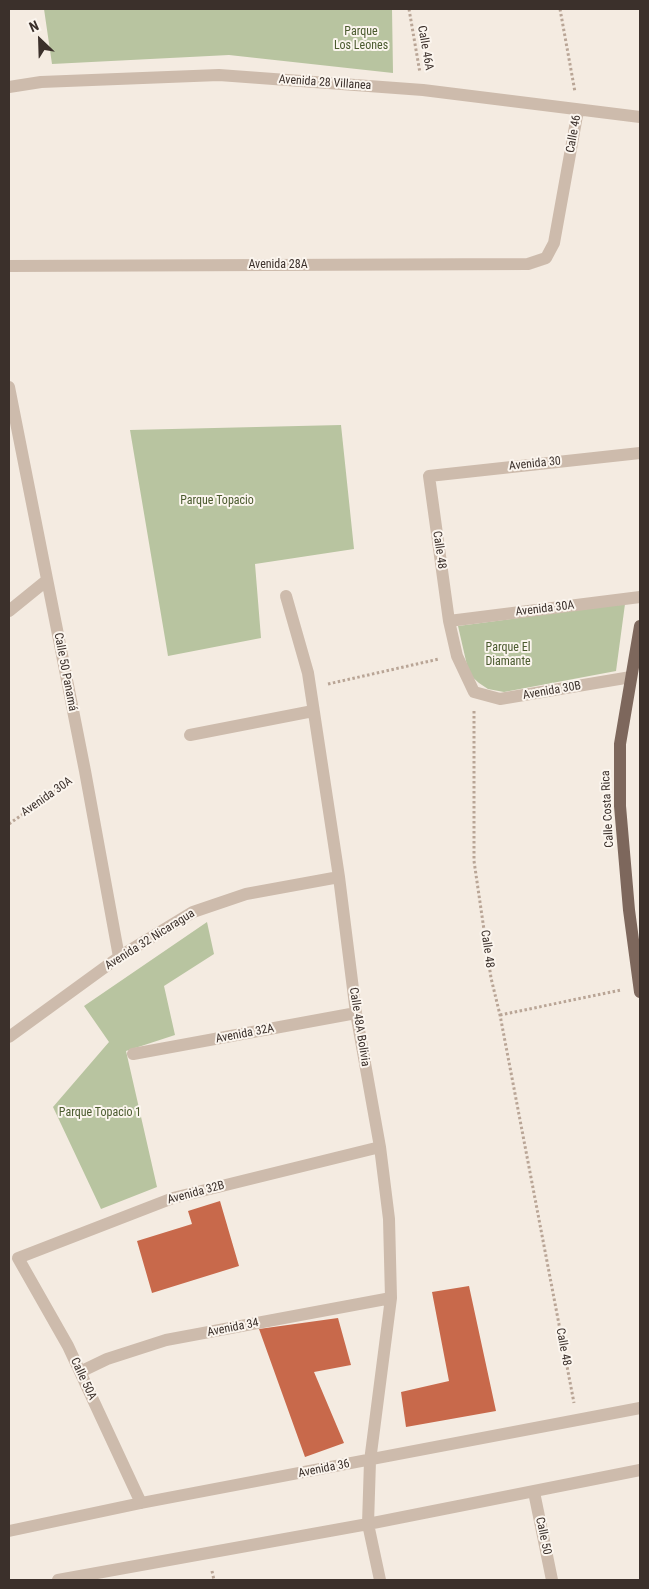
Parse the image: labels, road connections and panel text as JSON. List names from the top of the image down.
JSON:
{
  "streets": {
    "main road": ["Calle Costa Rica"],
    "street": [
      "Avenida 28 Villanea",
      "Calle 46",
      "Avenida 28A",
      "Avenida 30",
      "Calle 48",
      "Avenida 30A",
      "Calle 50 Panamá",
      "Avenida 30B",
      "Avenida 32 Nicaragua",
      "Calle 48A Bolivia",
      "Avenida 32A",
      "Avenida 32B",
      "Avenida 34",
      "Calle 50A",
      "Avenida 36",
      "Calle 50"
    ],
    "path": ["Calle 46A"]
  },
  "crossings": [
    ["Calle 46A", "Avenida 28 Villanea"],
    ["Avenida 28 Villanea", "Calle 46"],
    ["Calle 46", "Avenida 28A"],
    ["Avenida 30", "Calle 48"],
    ["Calle 48", "Avenida 30A"],
    ["Calle 48", "Avenida 30B"],
    ["Calle 48", "Avenida 36"],
    ["Avenida 30A", "Calle 50 Panamá"],
    ["Calle 50 Panamá", "Avenida 32 Nicaragua"],
    ["Avenida 30B", "Calle Costa Rica"],
    ["Avenida 32 Nicaragua", "Calle 48A Bolivia"],
    ["Calle 48A Bolivia", "Avenida 32A"],
    ["Calle 48A Bolivia", "Avenida 32B"],
    ["Calle 48A Bolivia", "Avenida 34"],
    ["Calle 48A Bolivia", "Avenida 36"],
    ["Avenida 32B", "Calle 50A"],
    ["Avenida 34", "Calle 50A"],
    ["Calle 50A", "Avenida 36"]
  ],
  "parks": [
    "Parque Los Leones",
    "Parque Topacio",
    "Parque El Diamante",
    "Parque Topacio 1"
  ],
  "north": "top left"
}
